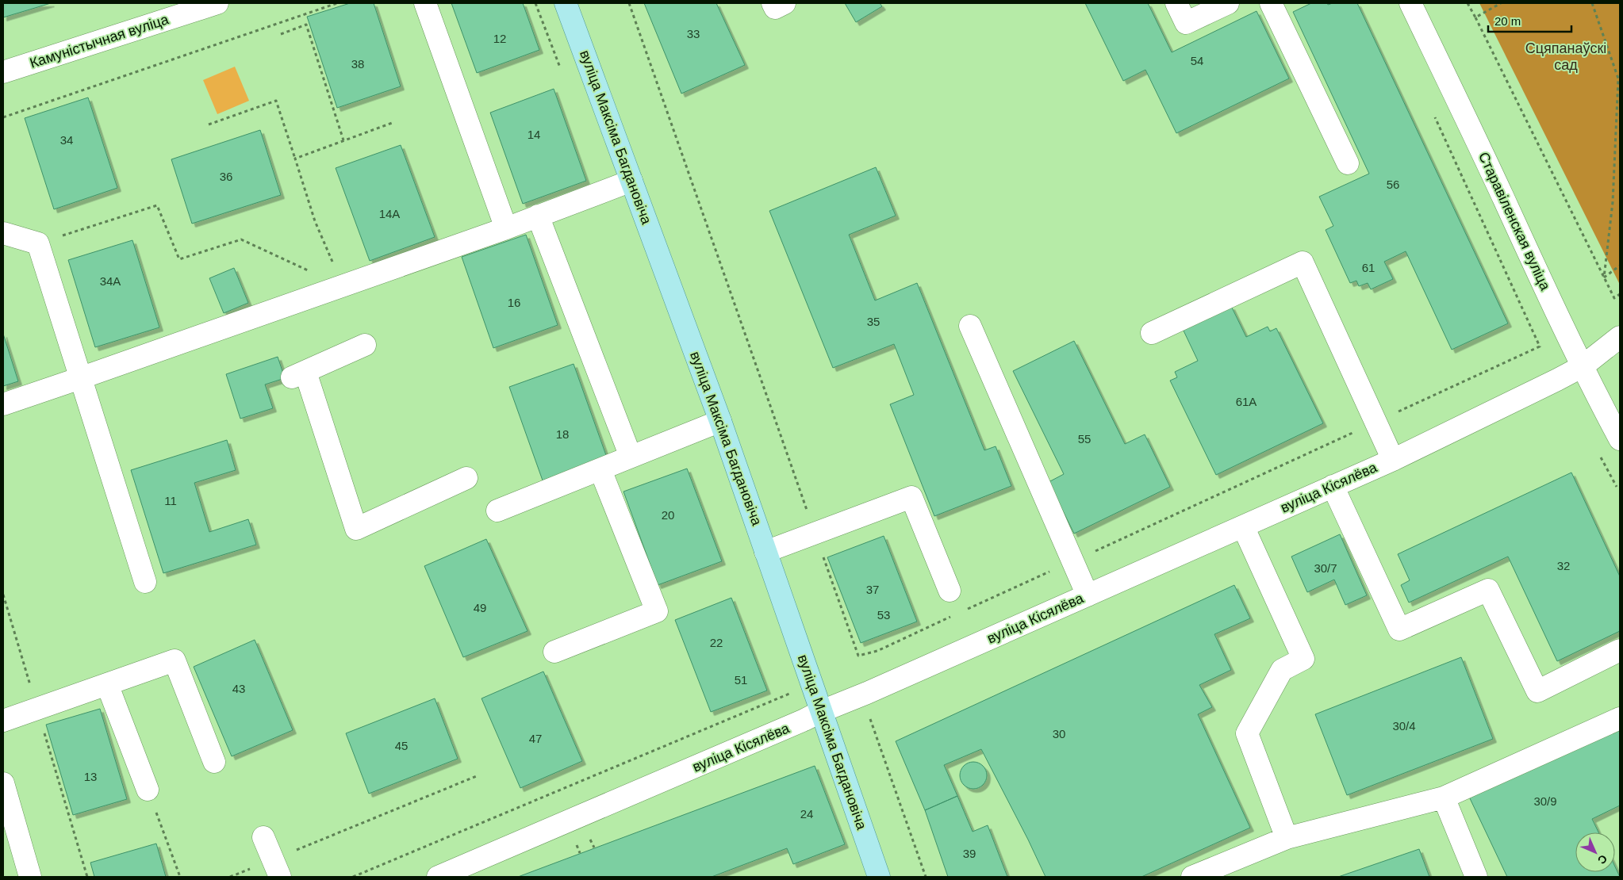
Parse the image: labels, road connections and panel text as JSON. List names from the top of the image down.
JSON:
{
  "streets": {
    "main road": ["вуліца Максіма Багдановіча"],
    "street": ["Камуністычная вуліца", "Старавіленская вуліца", "вуліца Кісялёва"]
  },
  "crossings": [
    ["вуліца Максіма Багдановіча", "вуліца Кісялёва"],
    ["Старавіленская вуліца", "вуліца Кісялёва"]
  ],
  "parks": ["Сцяпанаўскі сад"],
  "house_numbers": [
    "33",
    "12",
    "54",
    "38",
    "14",
    "34",
    "36",
    "56",
    "14А",
    "61",
    "34А",
    "16",
    "35",
    "61A",
    "18",
    "55",
    "11",
    "20",
    "32",
    "30/7",
    "37",
    "49",
    "53",
    "22",
    "51",
    "43",
    "30/4",
    "30",
    "47",
    "45",
    "13",
    "30/9",
    "24",
    "39"
  ],
  "scale_bar": "20 m",
  "north": "bottom right"
}
